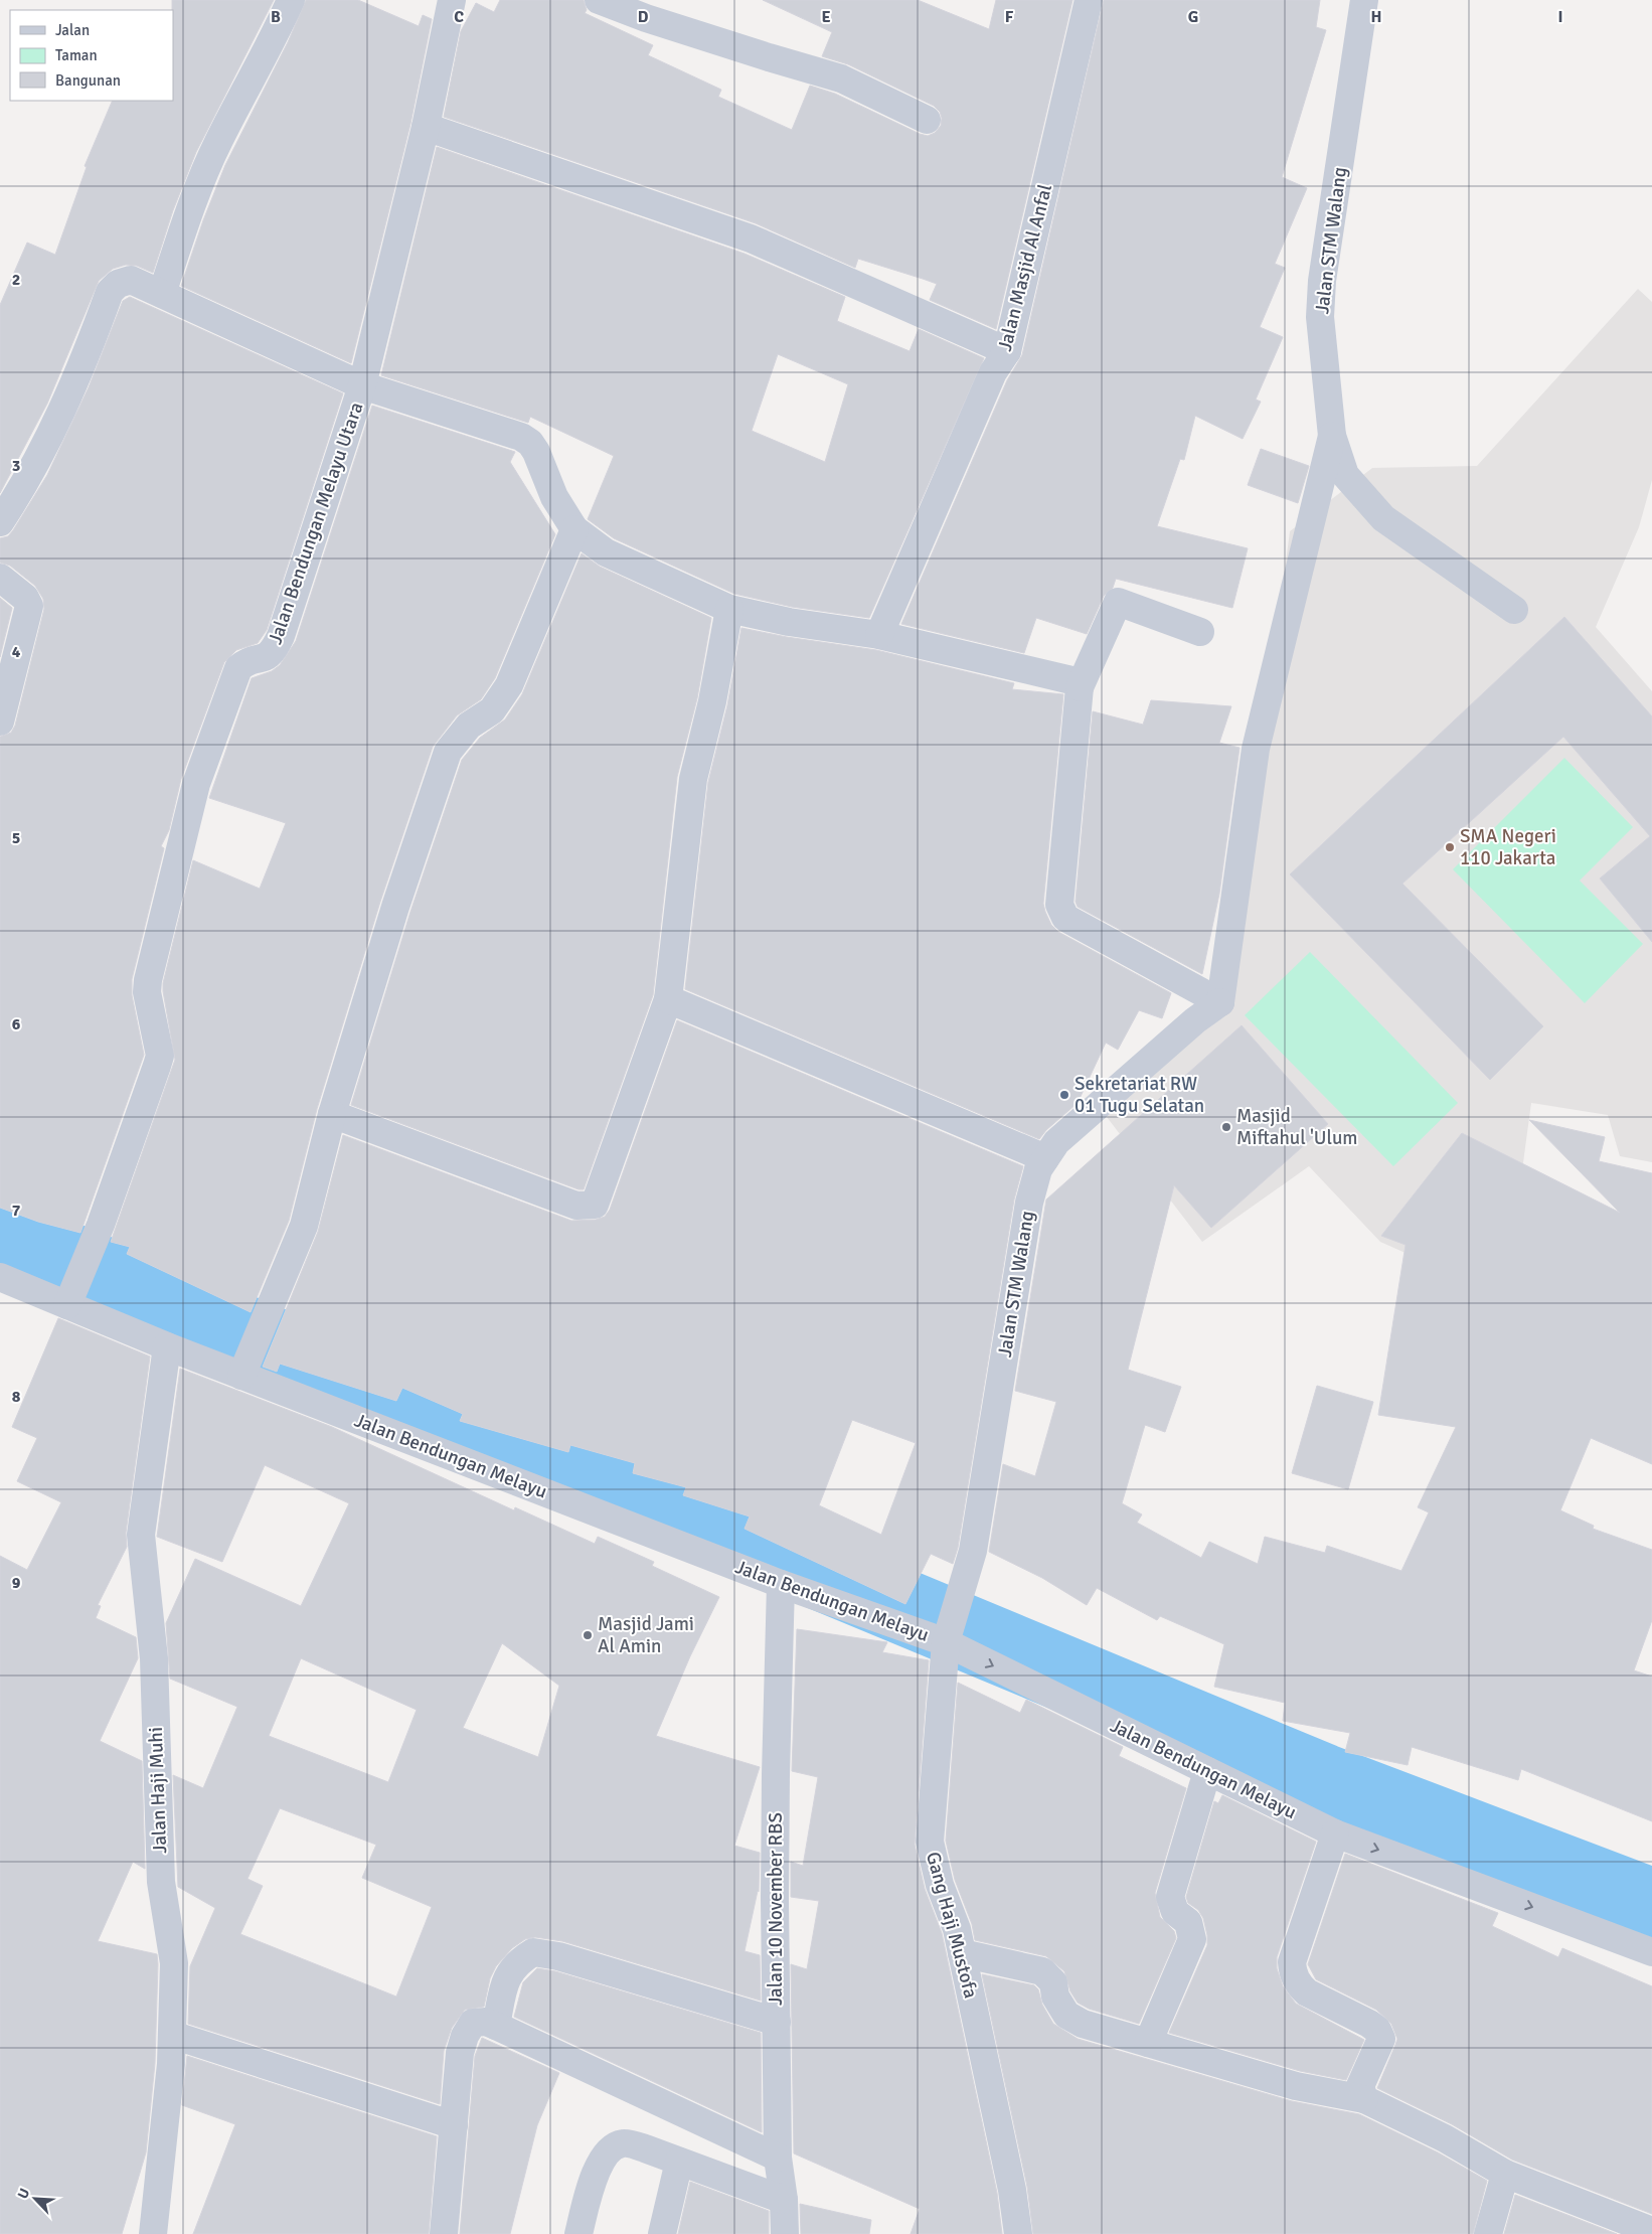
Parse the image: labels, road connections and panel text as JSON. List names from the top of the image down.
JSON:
{
  "streets": {
    "street": [
      "Jalan STM Walang",
      "Jalan Masjid Al Anfal",
      "Jalan Bendungan Melayu Utara",
      "Jalan Bendungan Melayu",
      "Jalan Haji Muhi",
      "Jalan 10 November RBS",
      "Gang Haji Mustofa"
    ]
  },
  "crossings": [
    ["Jalan STM Walang", "Jalan Bendungan Melayu"],
    ["Jalan STM Walang", "Gang Haji Mustofa"],
    ["Jalan Bendungan Melayu Utara", "Jalan Bendungan Melayu"],
    ["Jalan Bendungan Melayu", "Jalan Haji Muhi"],
    ["Jalan Bendungan Melayu", "Jalan 10 November RBS"],
    ["Jalan Bendungan Melayu", "Gang Haji Mustofa"]
  ],
  "one_way": ["Jalan Bendungan Melayu"],
  "places": [
    "SMA Negeri 110 Jakarta",
    "Sekretariat RW 01 Tugu Selatan",
    "Masjid Miftahul 'Ulum",
    "Masjid Jami Al Amin"
  ],
  "legend": ["Jalan", "Taman", "Bangunan"],
  "north": "top left",
  "grid": {
    "columns": [
      "B",
      "C",
      "D",
      "E",
      "F",
      "G",
      "H",
      "I"
    ],
    "rows": [
      "2",
      "3",
      "4",
      "5",
      "6",
      "7",
      "8",
      "9"
    ]
  }
}
